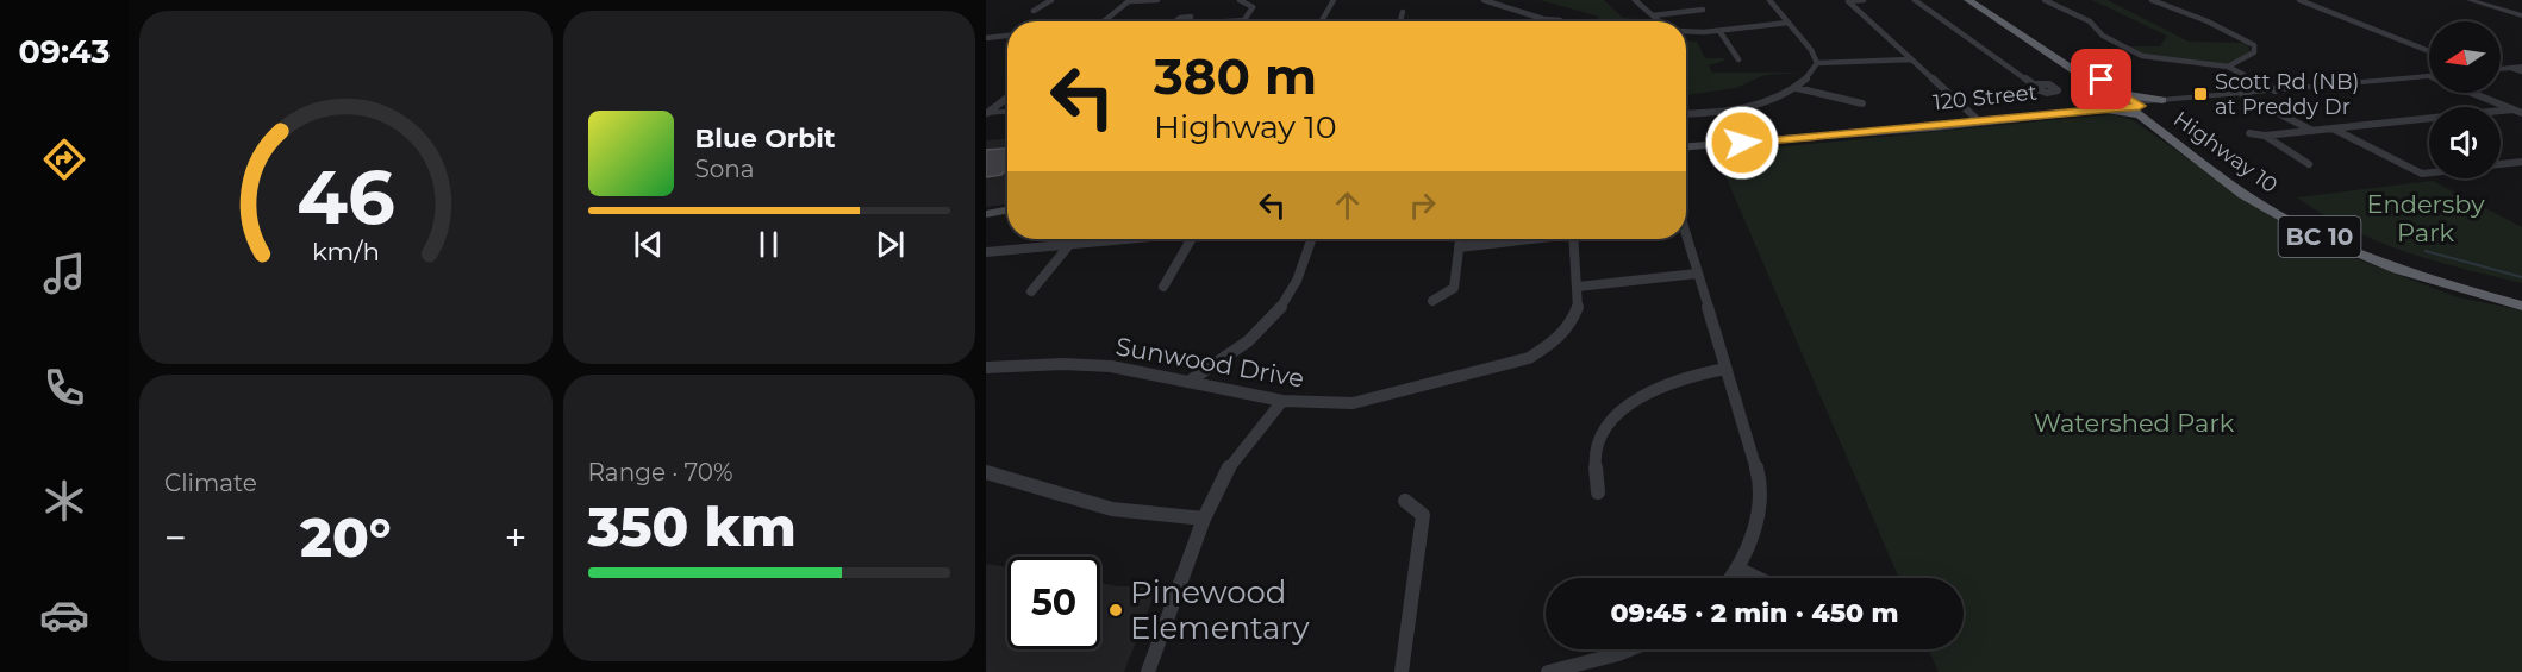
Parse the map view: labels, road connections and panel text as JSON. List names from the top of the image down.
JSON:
{
  "streets": {
    "highway": ["Highway 10", "BC 10"],
    "main road": ["120 Street"],
    "street": ["Sunwood Drive"]
  },
  "crossings": [
    ["120 Street", "Highway 10"]
  ],
  "parks": ["Endersby Park", "Watershed Park"],
  "places": {
    "transit": ["Scott Rd (NB) at Preddy Dr"],
    "other": ["Pinewood Elementary"]
  },
  "north": "left",
  "page": {
    "tabs": "09:43",
    "turn": ["380 m", "Highway 10"],
    "song": ["Blue Orbit", "Sona"],
    "tile": [
      "Climate",
      ["Range · 70%", "350 km"]
    ],
    "heat": ["−", "20°", "+"],
    "limit": "50",
    "trip": "09:45 · 2 min · 450 m",
    "gauge": ["46", "km/h"]
  }
}
